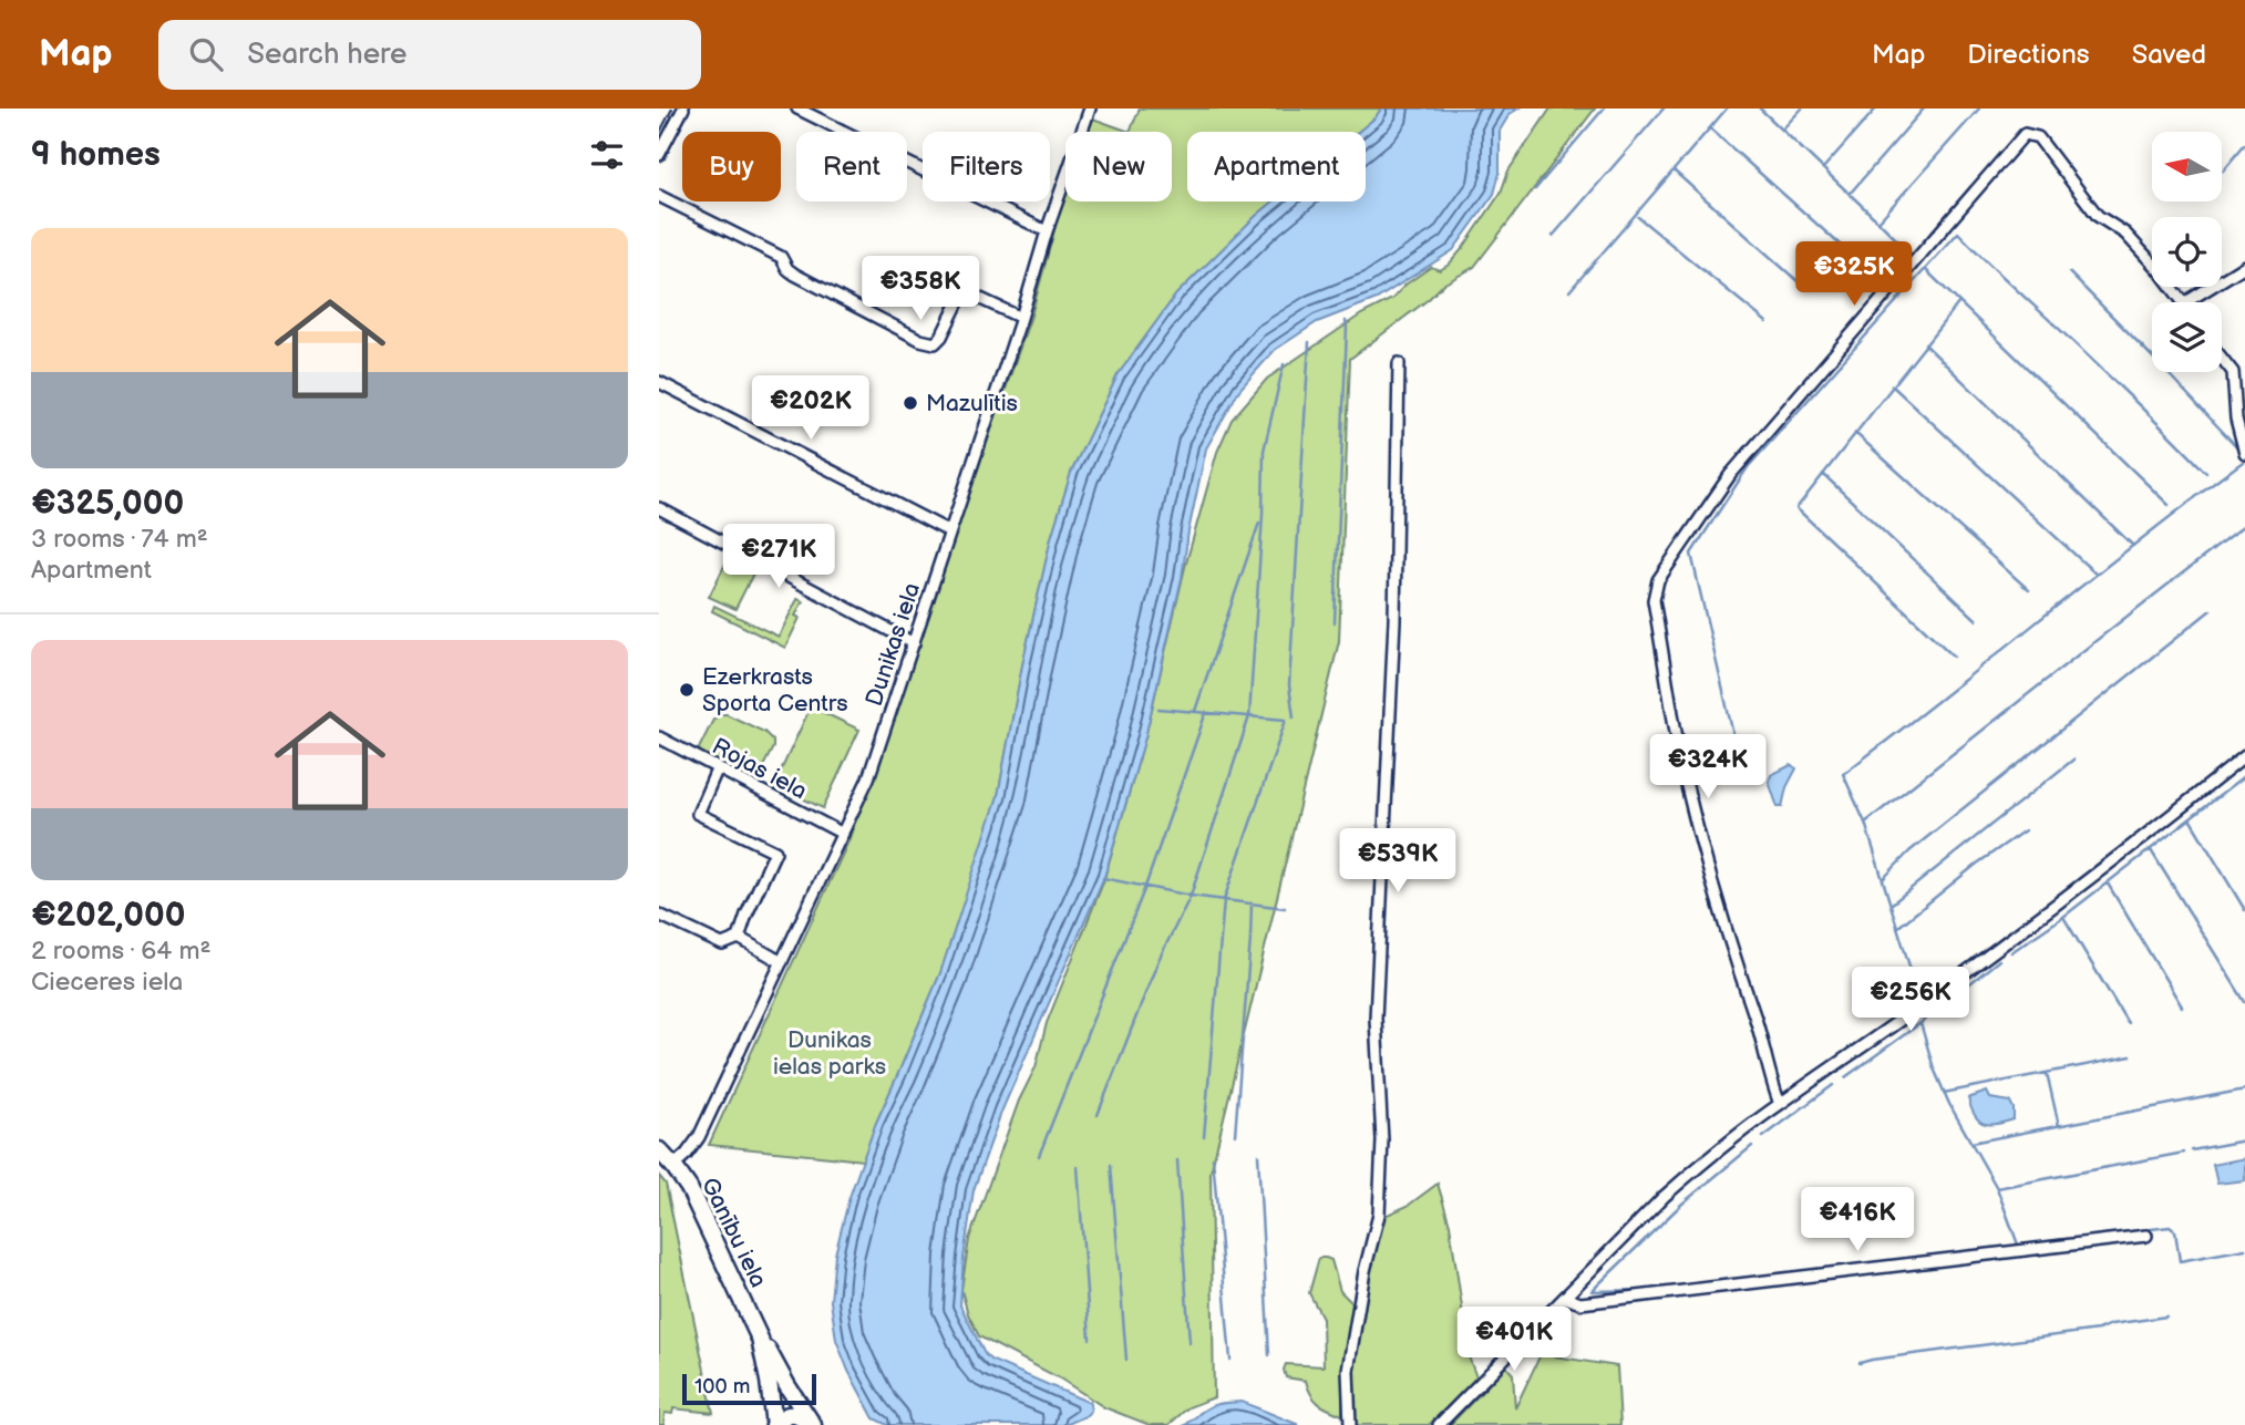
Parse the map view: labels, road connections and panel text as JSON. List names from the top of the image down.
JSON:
{
  "streets": {
    "highway": ["Ganību iela"],
    "street": ["Dunikas iela", "Rojas iela"]
  },
  "crossings": [
    ["Dunikas iela", "Rojas iela"],
    ["Dunikas iela", "Ganību iela"]
  ],
  "parks": ["Dunikas ielas parks"],
  "places": ["Mazulītis", "Ezerkrasts Sporta Centrs"],
  "scale_bar": "100 m",
  "north": "left",
  "page": {
    "header": "Map",
    "search": "Search here",
    "nav": ["Map", "Directions", "Saved"],
    "heading": "9 homes",
    "chip": [
      "Buy",
      "Rent",
      "Filters",
      "New",
      "Apartment"
    ],
    "list": [
      {
        "name": "€325,000",
        "note": "3 rooms · 74 m² · Apartment"
      },
      {
        "name": "€202,000",
        "note": "2 rooms · 64 m² · Cieceres iela"
      }
    ],
    "price": [
      "€325K",
      "€358K",
      "€202K",
      "€271K",
      "€324K",
      "€539K",
      "€256K",
      "€416K",
      "€401K"
    ],
    "scale": "100 m"
  }
}
